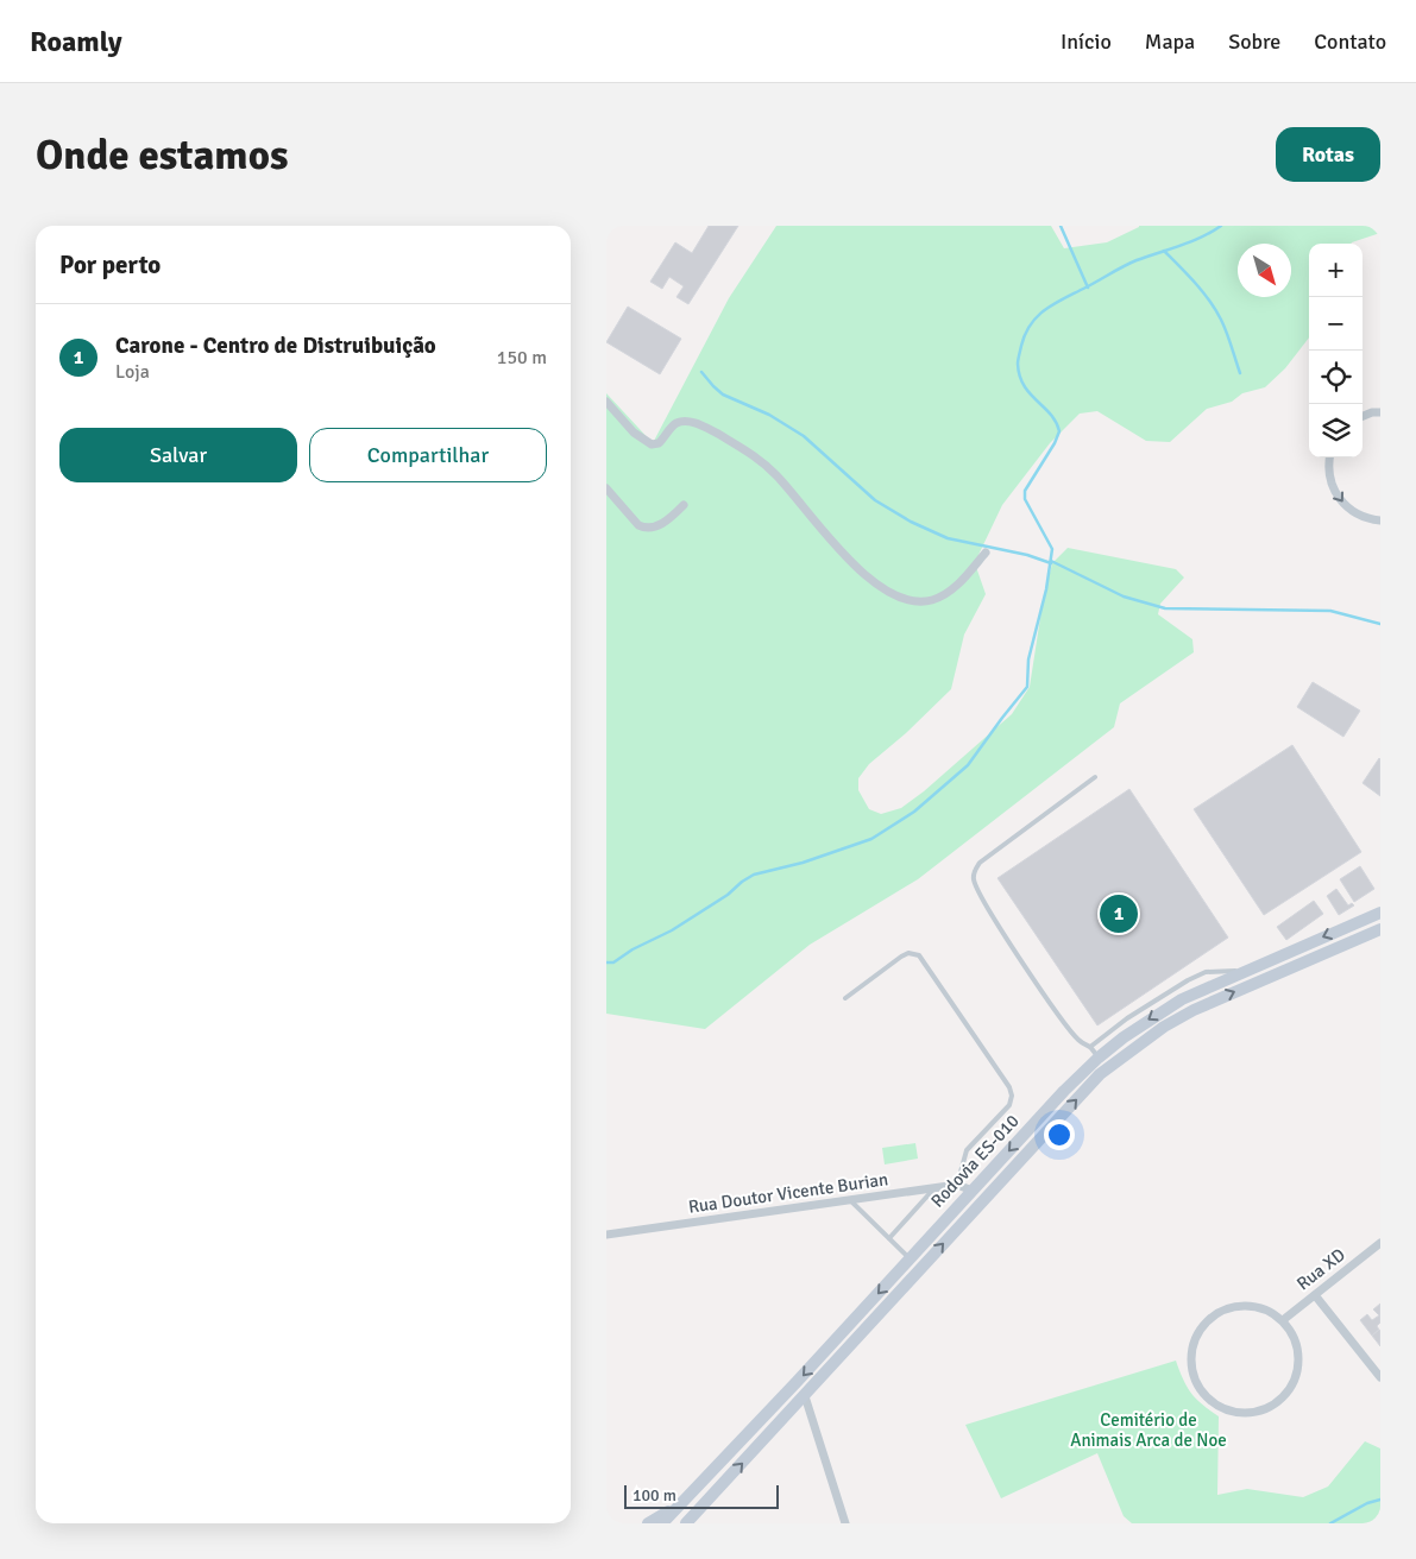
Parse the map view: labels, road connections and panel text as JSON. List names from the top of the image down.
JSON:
{
  "streets": {
    "main road": ["Rodovia ES-010"],
    "street": ["Rua Doutor Vicente Burian", "Rua XD"]
  },
  "parks": ["Cemitério de Animais Arca de Noe"],
  "scale_bar": "100 m",
  "north": "bottom right",
  "page": {
    "header": "Roamly",
    "nav": [
      "Início",
      "Mapa",
      "Sobre",
      "Contato"
    ],
    "buttons": [
      "Rotas",
      ["Salvar", "Compartilhar"]
    ],
    "title": "Onde estamos",
    "heading": "Por perto",
    "map_buttons": ["+", "−"],
    "list": [
      {
        "mark": "1",
        "name": "Carone - Centro de Distruibuição",
        "note": "Loja",
        "value": "150 m"
      }
    ],
    "pins": "1",
    "scale": "100 m"
  }
}
